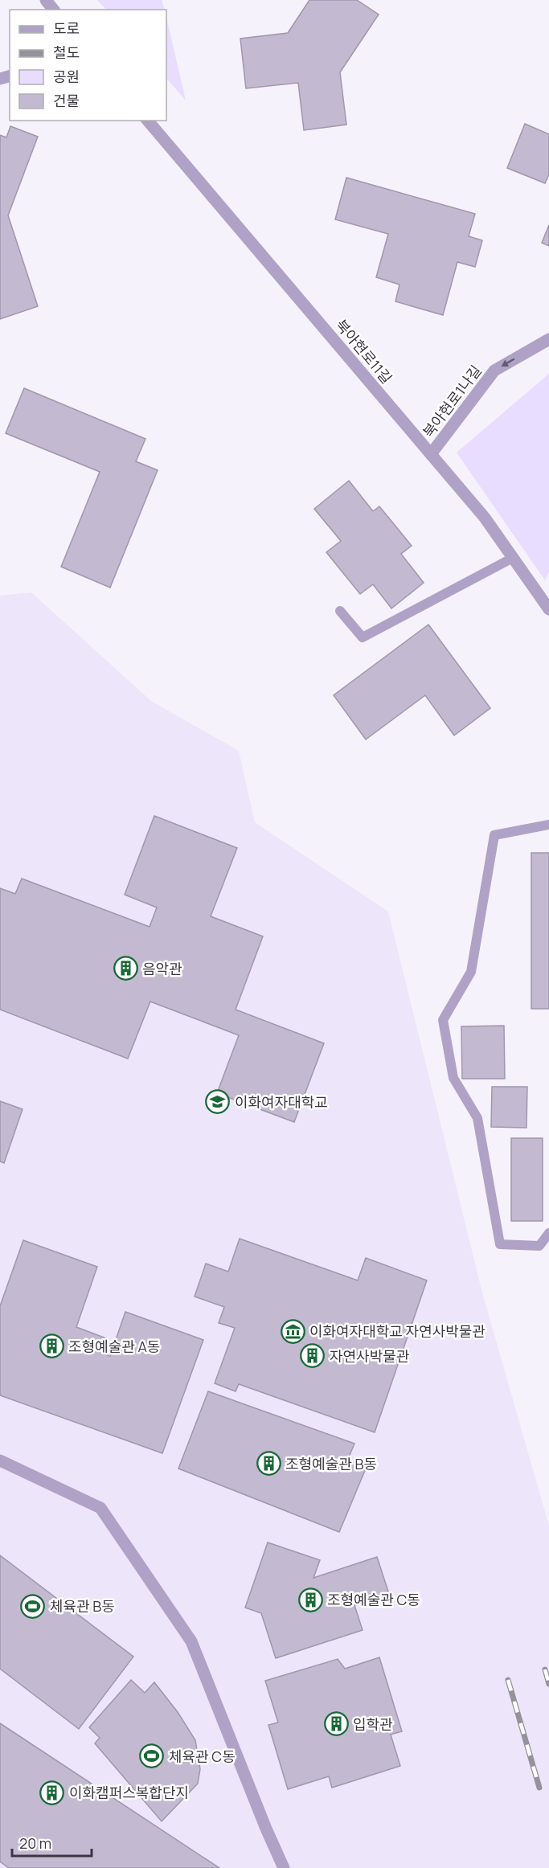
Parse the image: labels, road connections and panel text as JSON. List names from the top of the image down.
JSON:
{
  "streets": {
    "street": ["북아현로11길", "북아현로1나길"]
  },
  "crossings": [
    ["북아현로11길", "북아현로1나길"]
  ],
  "one_way": ["북아현로1나길"],
  "places": {
    "building": [
      "음악관",
      "조형예술관 A동",
      "자연사박물관",
      "조형예술관 B동",
      "조형예술관 C동",
      "입학관",
      "이화캠퍼스복합단지"
    ],
    "school or university": ["이화여자대학교"],
    "museum": ["이화여자대학교 자연사박물관"],
    "sports": ["체육관 B동", "체육관 C동"]
  },
  "legend": [
    "도로",
    "철도",
    "공원",
    "건물"
  ],
  "scale_bar": "20 m"
}
